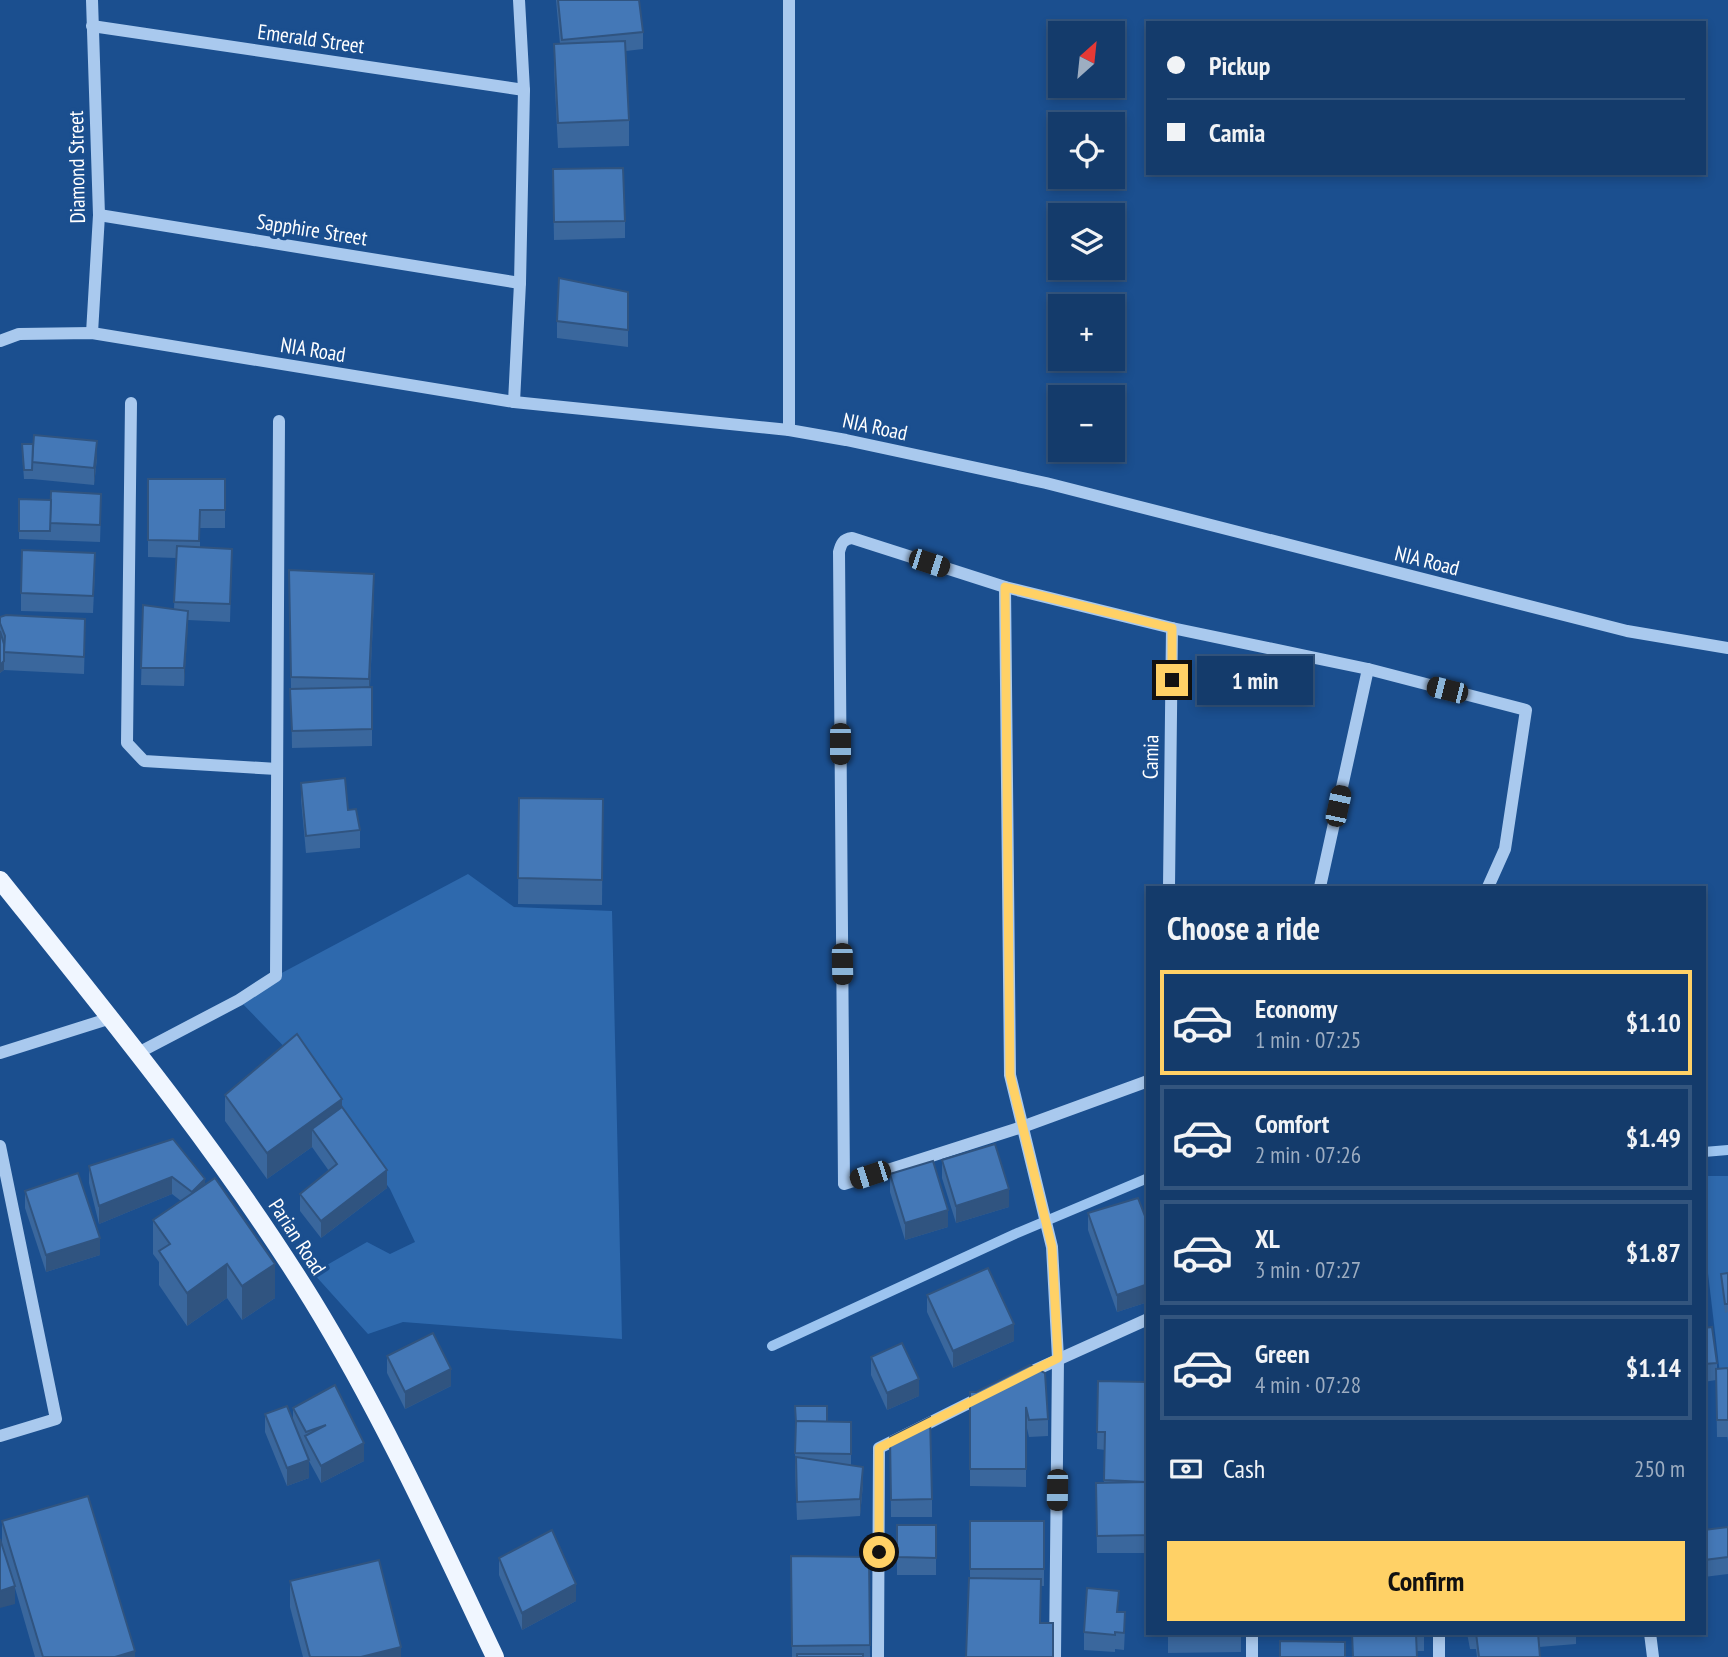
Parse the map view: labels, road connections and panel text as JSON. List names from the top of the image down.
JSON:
{
  "streets": {
    "main road": ["Parian Road"],
    "street": [
      "Emerald Street",
      "Diamond Street",
      "Sapphire Street",
      "NIA Road",
      "Camia"
    ]
  },
  "crossings": [
    ["Emerald Street", "Diamond Street"],
    ["Diamond Street", "Sapphire Street"],
    ["Diamond Street", "NIA Road"]
  ],
  "north": "top right",
  "page": {
    "map_buttons": ["+", "−"],
    "banner": ["Pickup", "Camia"],
    "bubble": "1 min",
    "heading": "Choose a ride",
    "list": [
      {
        "name": "Economy",
        "note": "1 min · 07:25",
        "value": "$1.10"
      },
      {
        "name": "Comfort",
        "note": "2 min · 07:26",
        "value": "$1.49"
      },
      {
        "name": "XL",
        "note": "3 min · 07:27",
        "value": "$1.87"
      },
      {
        "name": "Green",
        "note": "4 min · 07:28",
        "value": "$1.14"
      }
    ],
    "pay": ["Cash", "250 m"],
    "buttons": "Confirm"
  }
}
